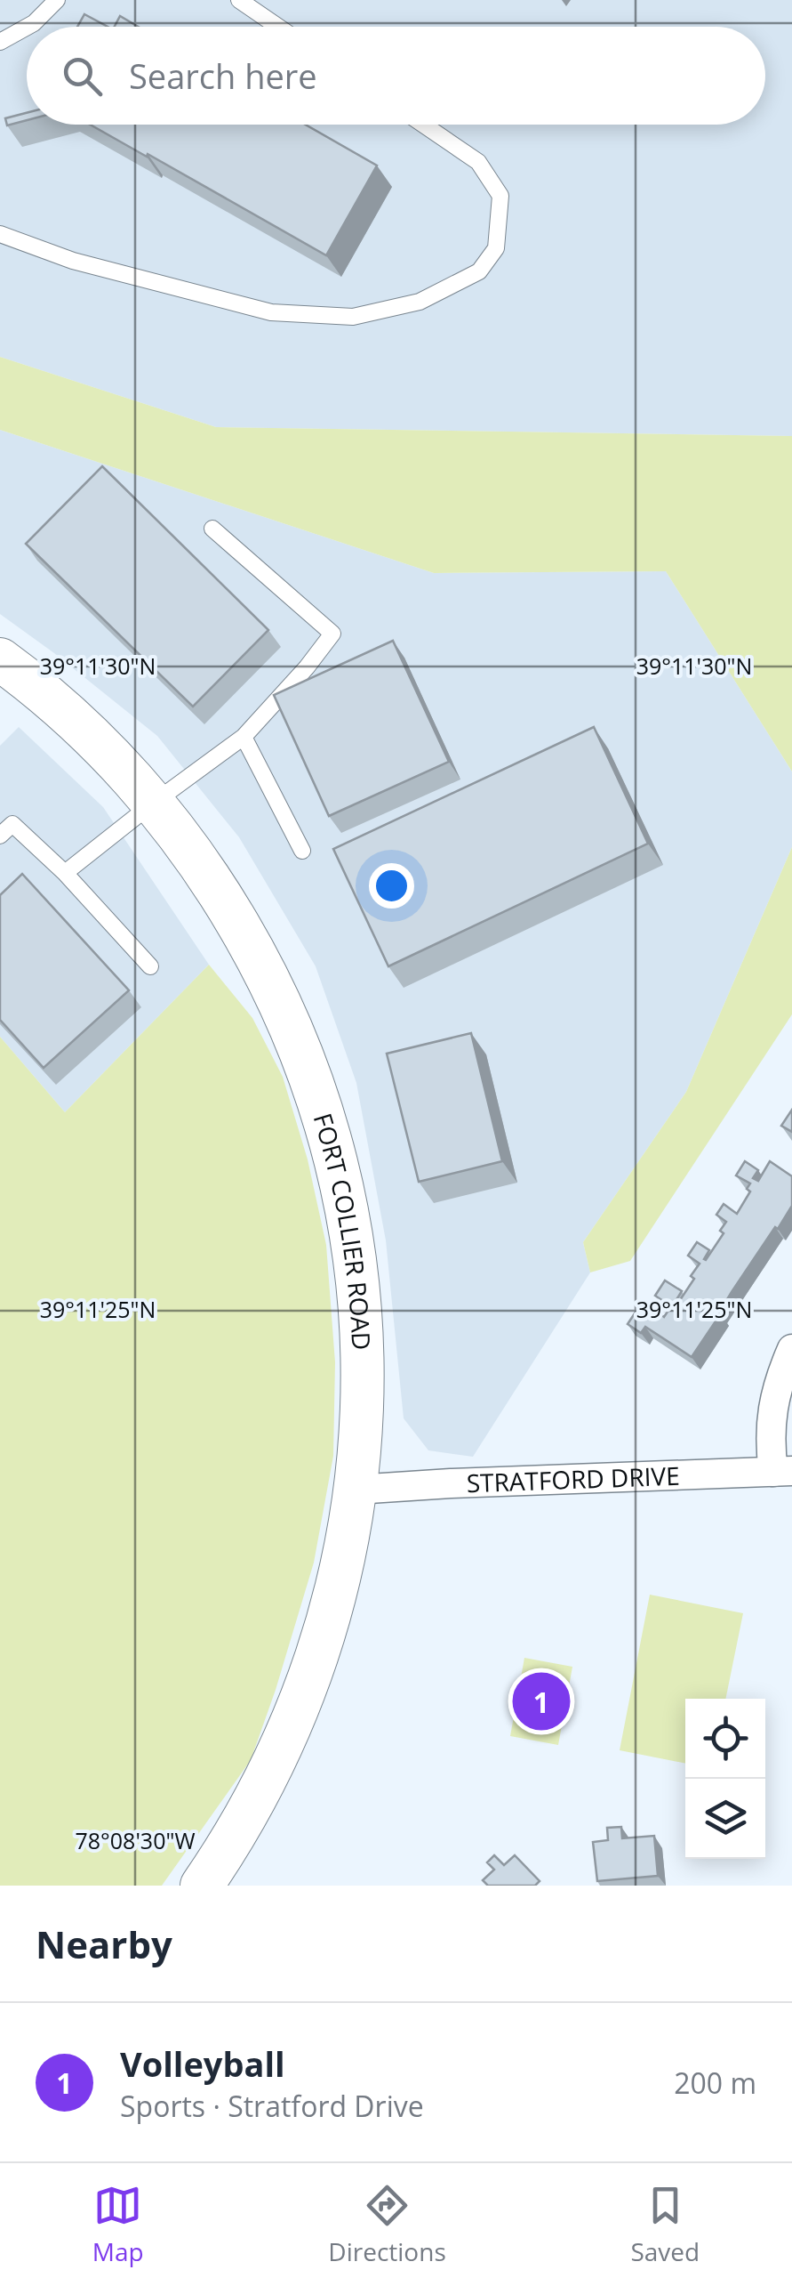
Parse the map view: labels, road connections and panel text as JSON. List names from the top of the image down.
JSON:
{
  "streets": {
    "street": ["FORT COLLIER ROAD", "STRATFORD DRIVE"]
  },
  "crossings": [
    ["FORT COLLIER ROAD", "STRATFORD DRIVE"]
  ],
  "page": {
    "search": "Search here",
    "pins": "1",
    "heading": "Nearby",
    "list": [
      {
        "mark": "1",
        "name": "Volleyball",
        "note": "Sports · Stratford Drive",
        "value": "200 m"
      }
    ],
    "nav": ["Map", "Directions", "Saved"]
  },
  "coordinates": ["39°11'30\"N", "39°11'25\"N", "78°08'30\"W"]
}
